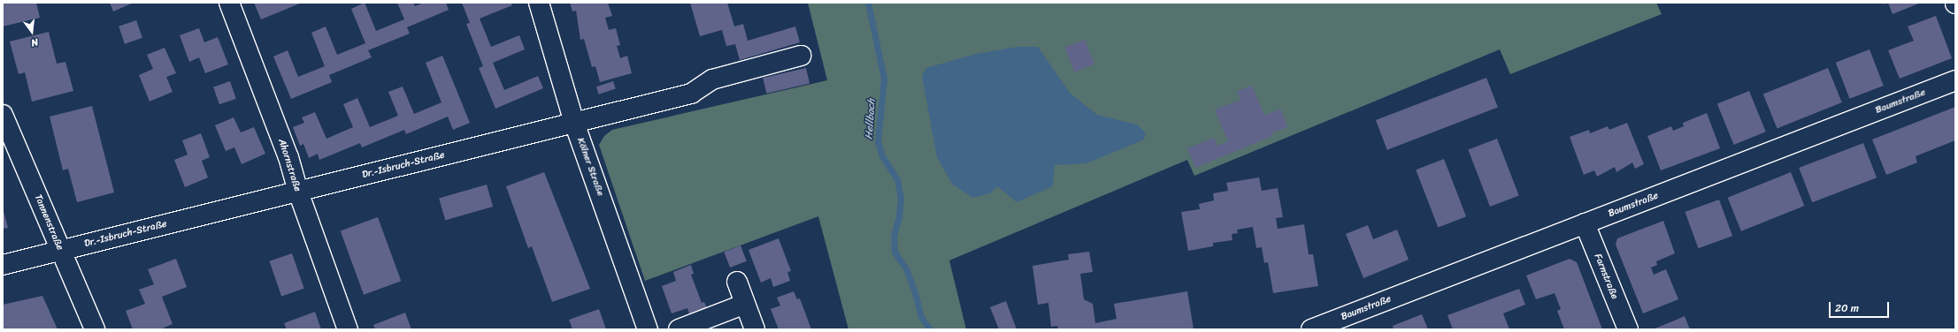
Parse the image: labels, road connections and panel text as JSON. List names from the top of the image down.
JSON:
{
  "streets": {
    "street": [
      "Baumstraße",
      "Ahornstraße",
      "Dr.-Isbruch-Straße",
      "Kölner Straße",
      "Tannenstraße",
      "Farnstraße"
    ]
  },
  "crossings": [
    ["Baumstraße", "Farnstraße"],
    ["Ahornstraße", "Dr.-Isbruch-Straße"],
    ["Dr.-Isbruch-Straße", "Kölner Straße"],
    ["Dr.-Isbruch-Straße", "Tannenstraße"]
  ],
  "water": ["Hellbach"],
  "scale_bar": "20 m",
  "north": "bottom"
}
